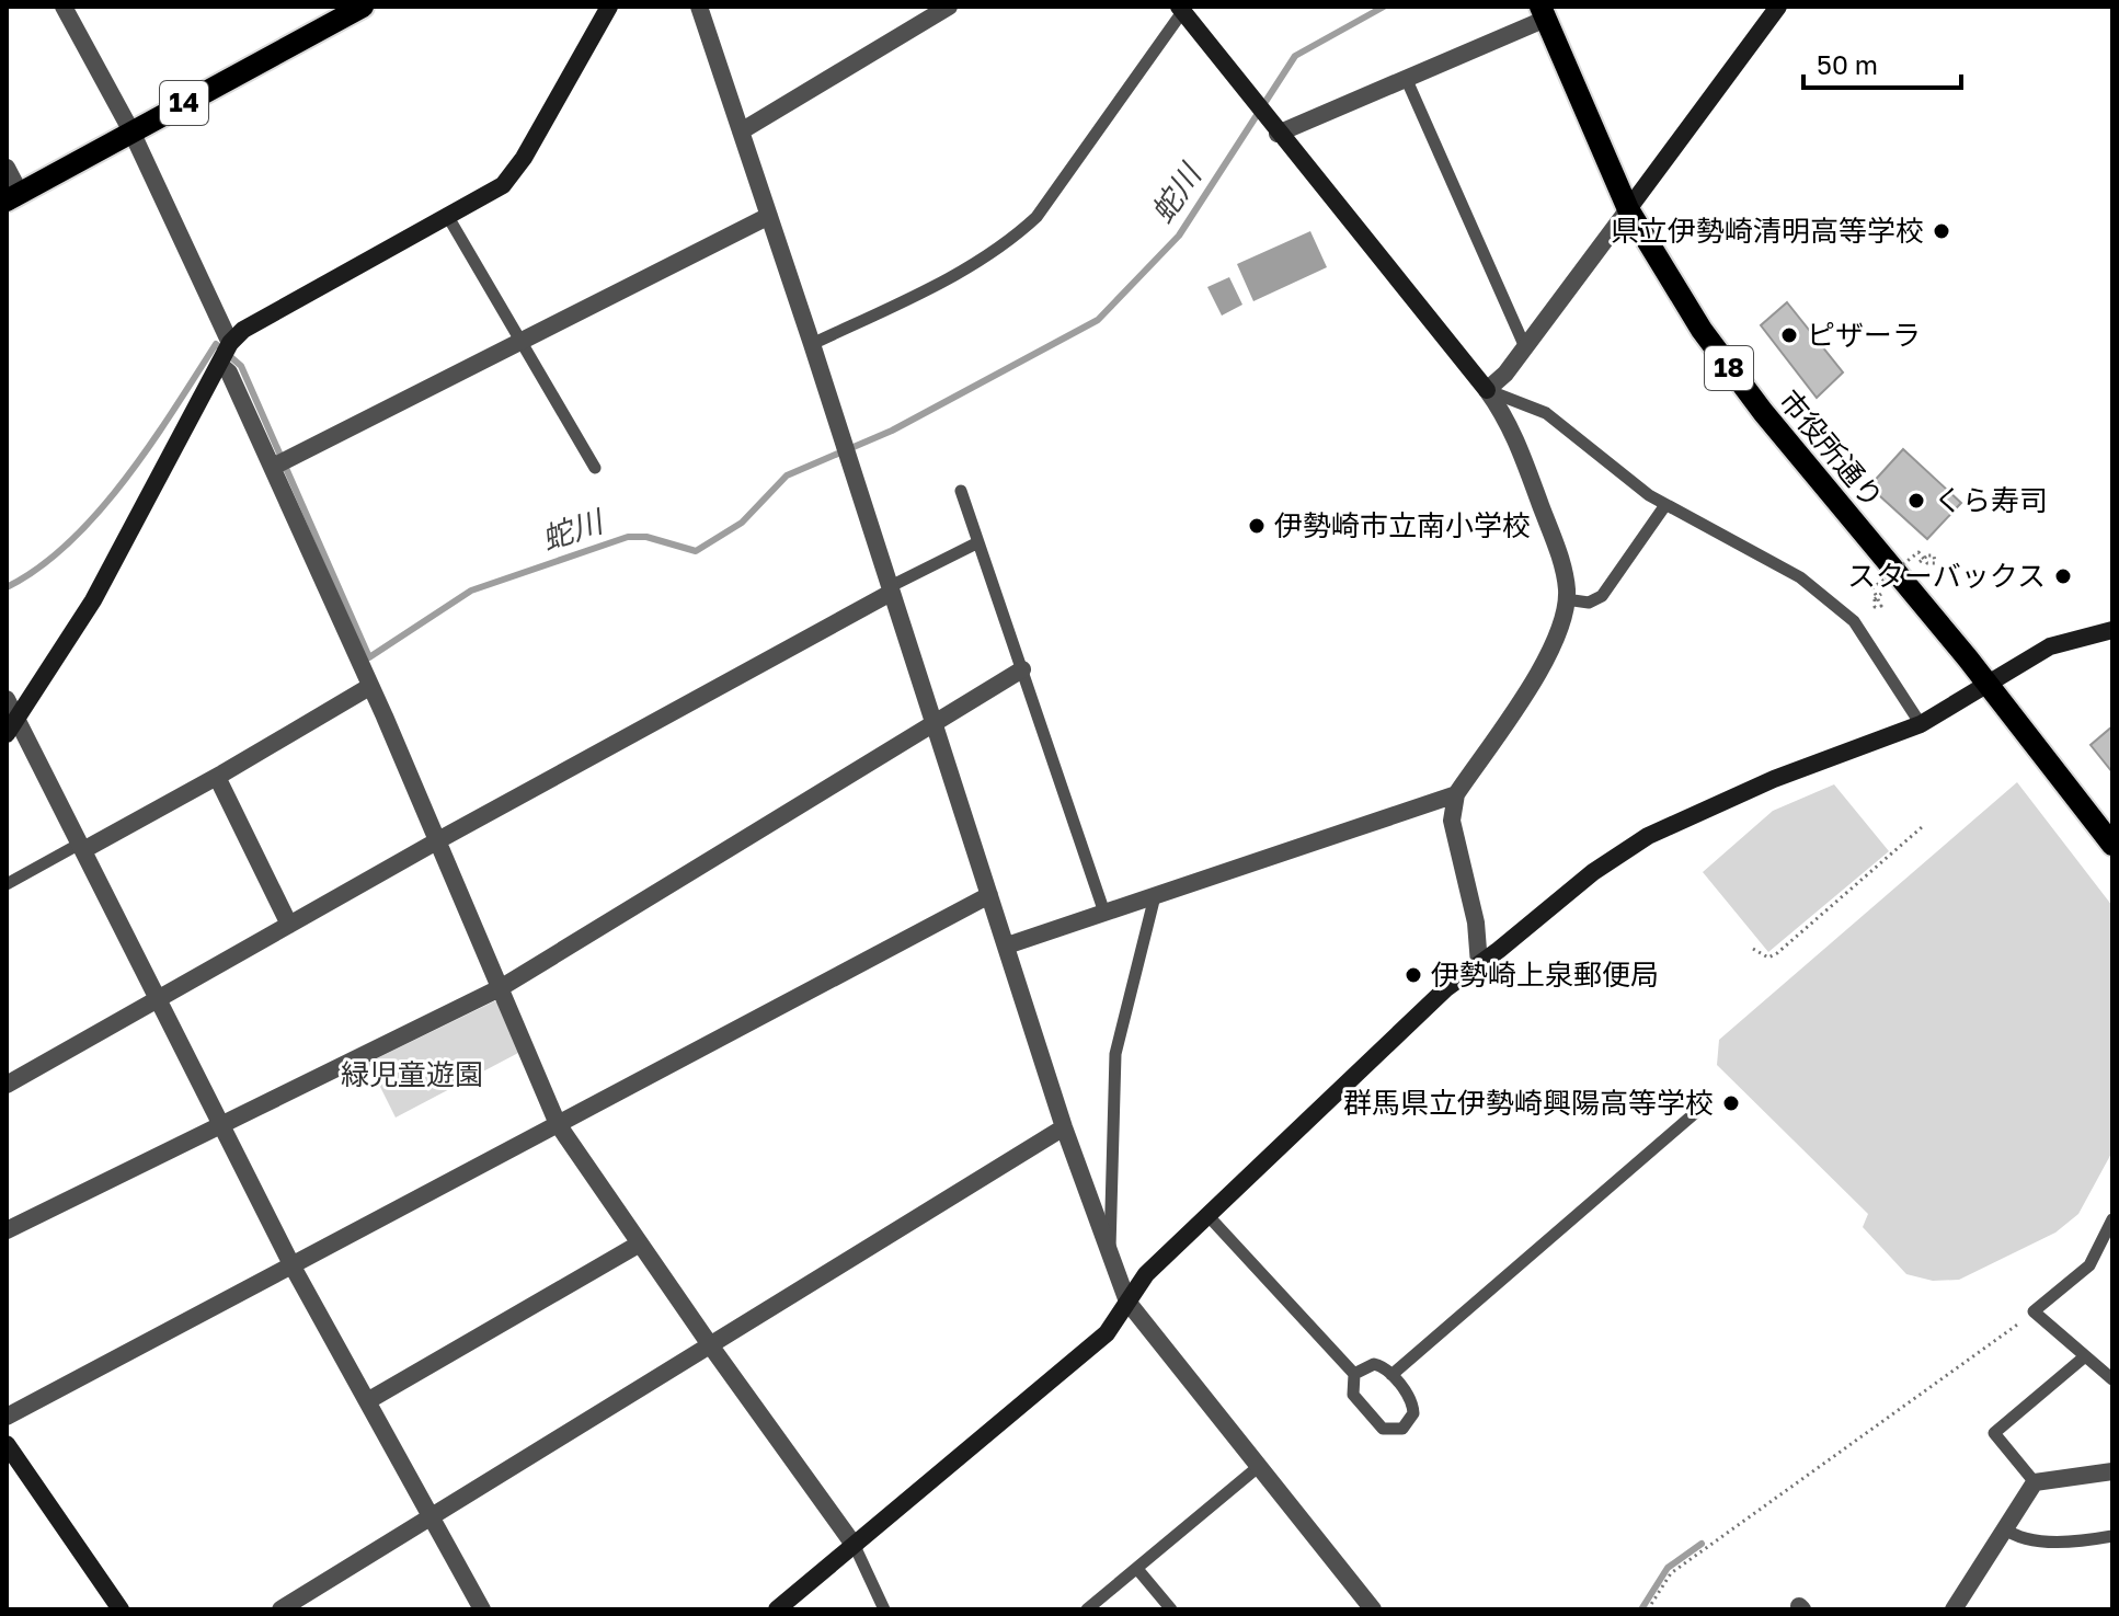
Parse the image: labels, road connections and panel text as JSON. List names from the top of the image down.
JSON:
{
  "streets": {
    "main road": ["14", "18", "市役所通り"]
  },
  "water": ["蛇川"],
  "parks": ["緑児童遊園"],
  "places": [
    "県立伊勢崎清明高等学校",
    "ピザーラ",
    "くら寿司",
    "伊勢崎市立南小学校",
    "スターバックス",
    "伊勢崎上泉郵便局",
    "群馬県立伊勢崎興陽高等学校"
  ],
  "scale_bar": "50 m"
}
